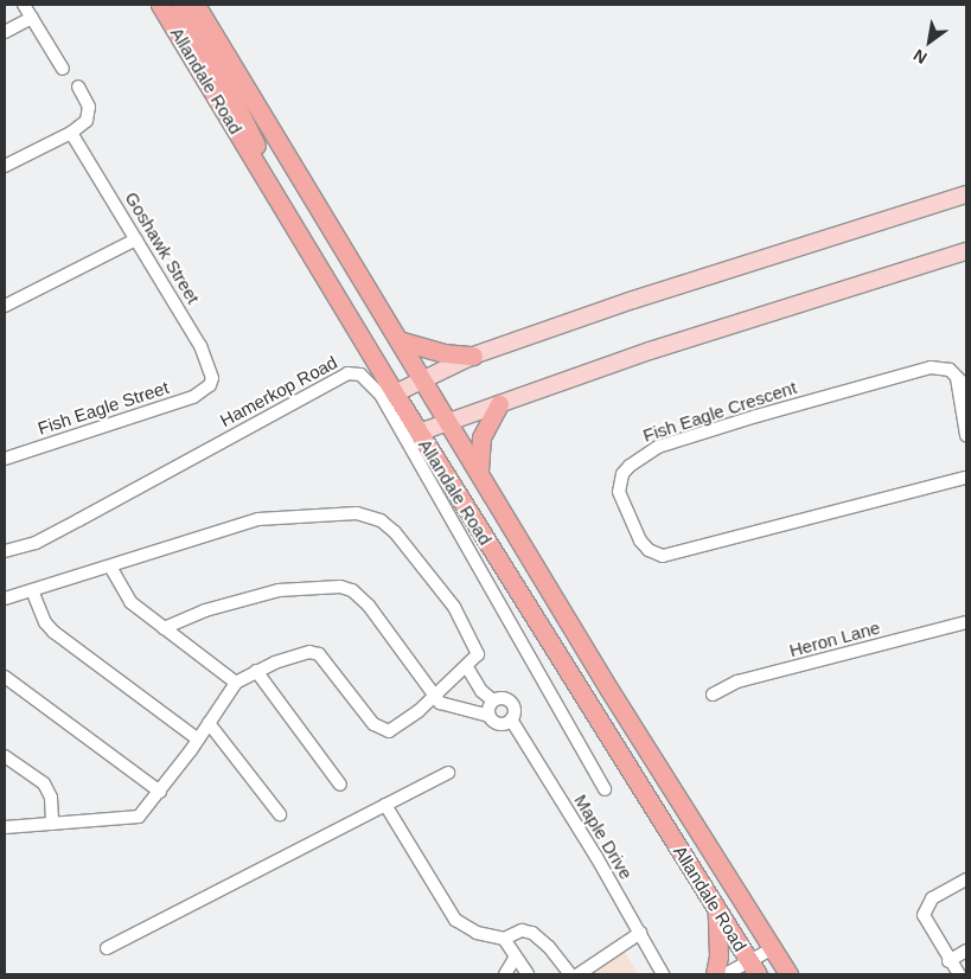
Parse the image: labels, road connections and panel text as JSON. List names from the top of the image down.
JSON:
{
  "streets": {
    "main road": ["Allandale Road"],
    "street": [
      "Goshawk Street",
      "Hamerkop Road",
      "Fish Eagle Street",
      "Fish Eagle Crescent",
      "Heron Lane",
      "Maple Drive"
    ]
  },
  "crossings": [
    ["Goshawk Street", "Fish Eagle Street"]
  ],
  "north": "bottom left"
}
